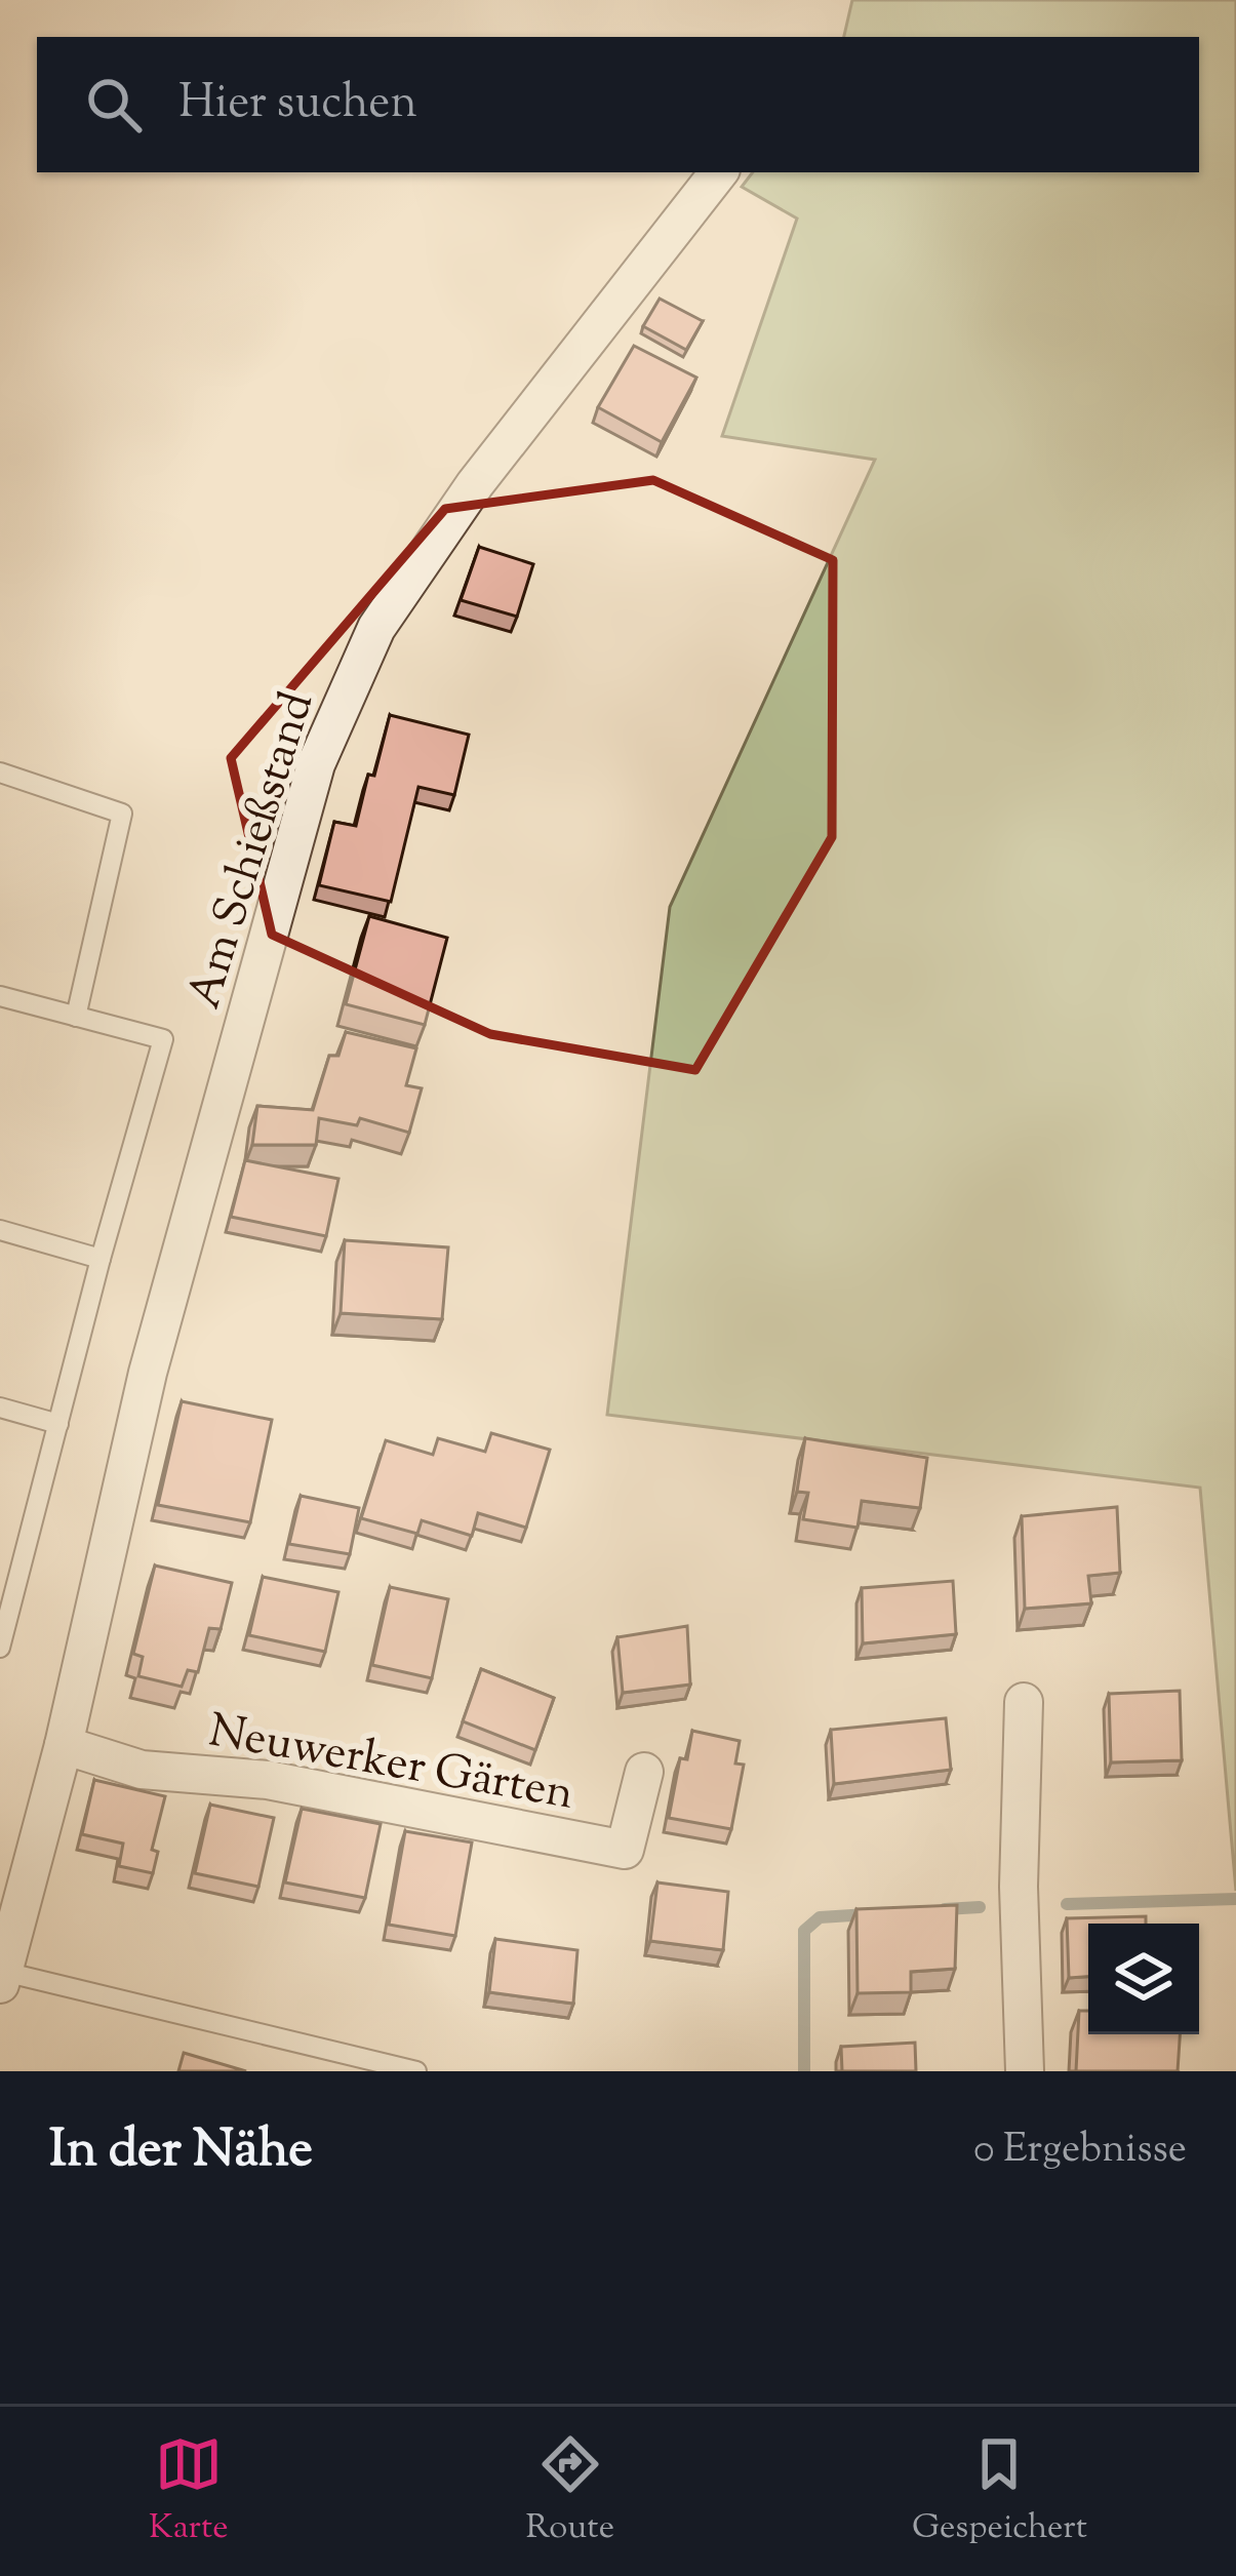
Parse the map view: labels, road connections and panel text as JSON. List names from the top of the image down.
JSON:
{
  "streets": {
    "street": ["Am Schießstand", "Neuwerker Gärten"]
  },
  "crossings": [
    ["Am Schießstand", "Neuwerker Gärten"]
  ],
  "page": {
    "search": "Hier suchen",
    "heading": ["In der Nähe", "0 Ergebnisse"],
    "nav": ["Karte", "Route", "Gespeichert"]
  }
}
